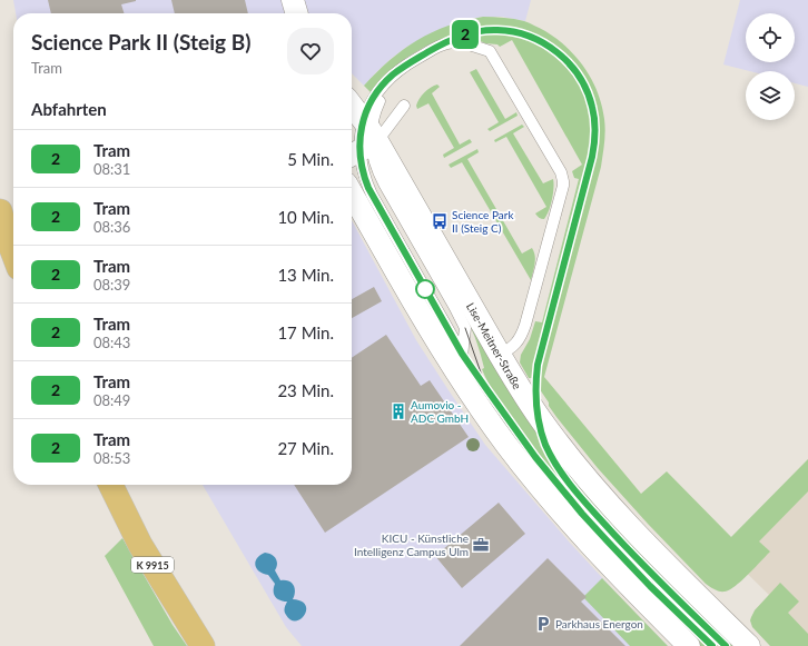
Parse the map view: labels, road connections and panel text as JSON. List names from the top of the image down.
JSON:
{
  "streets": {
    "main road": ["K 9915"],
    "street": ["Lise-Meitner-Straße"]
  },
  "places": {
    "bus stop": ["Science Park II (Steig C)"],
    "building": ["Aumovio - ADC GmbH"],
    "office": ["KICU - Künstliche Intelligenz Campus Ulm"],
    "parking": ["Parkhaus Energon"]
  },
  "lines": ["tram line 2"],
  "page": {
    "on_map": "2",
    "heading": [
      ["Science Park II (Steig B)", "Tram"],
      "Abfahrten"
    ],
    "list": [
      {
        "mark": "2",
        "name": "Tram",
        "note": "08:31",
        "value": "5 Min."
      },
      {
        "mark": "2",
        "name": "Tram",
        "note": "08:36",
        "value": "10 Min."
      },
      {
        "mark": "2",
        "name": "Tram",
        "note": "08:39",
        "value": "13 Min."
      },
      {
        "mark": "2",
        "name": "Tram",
        "note": "08:43",
        "value": "17 Min."
      },
      {
        "mark": "2",
        "name": "Tram",
        "note": "08:49",
        "value": "23 Min."
      },
      {
        "mark": "2",
        "name": "Tram",
        "note": "08:53",
        "value": "27 Min."
      }
    ]
  }
}
